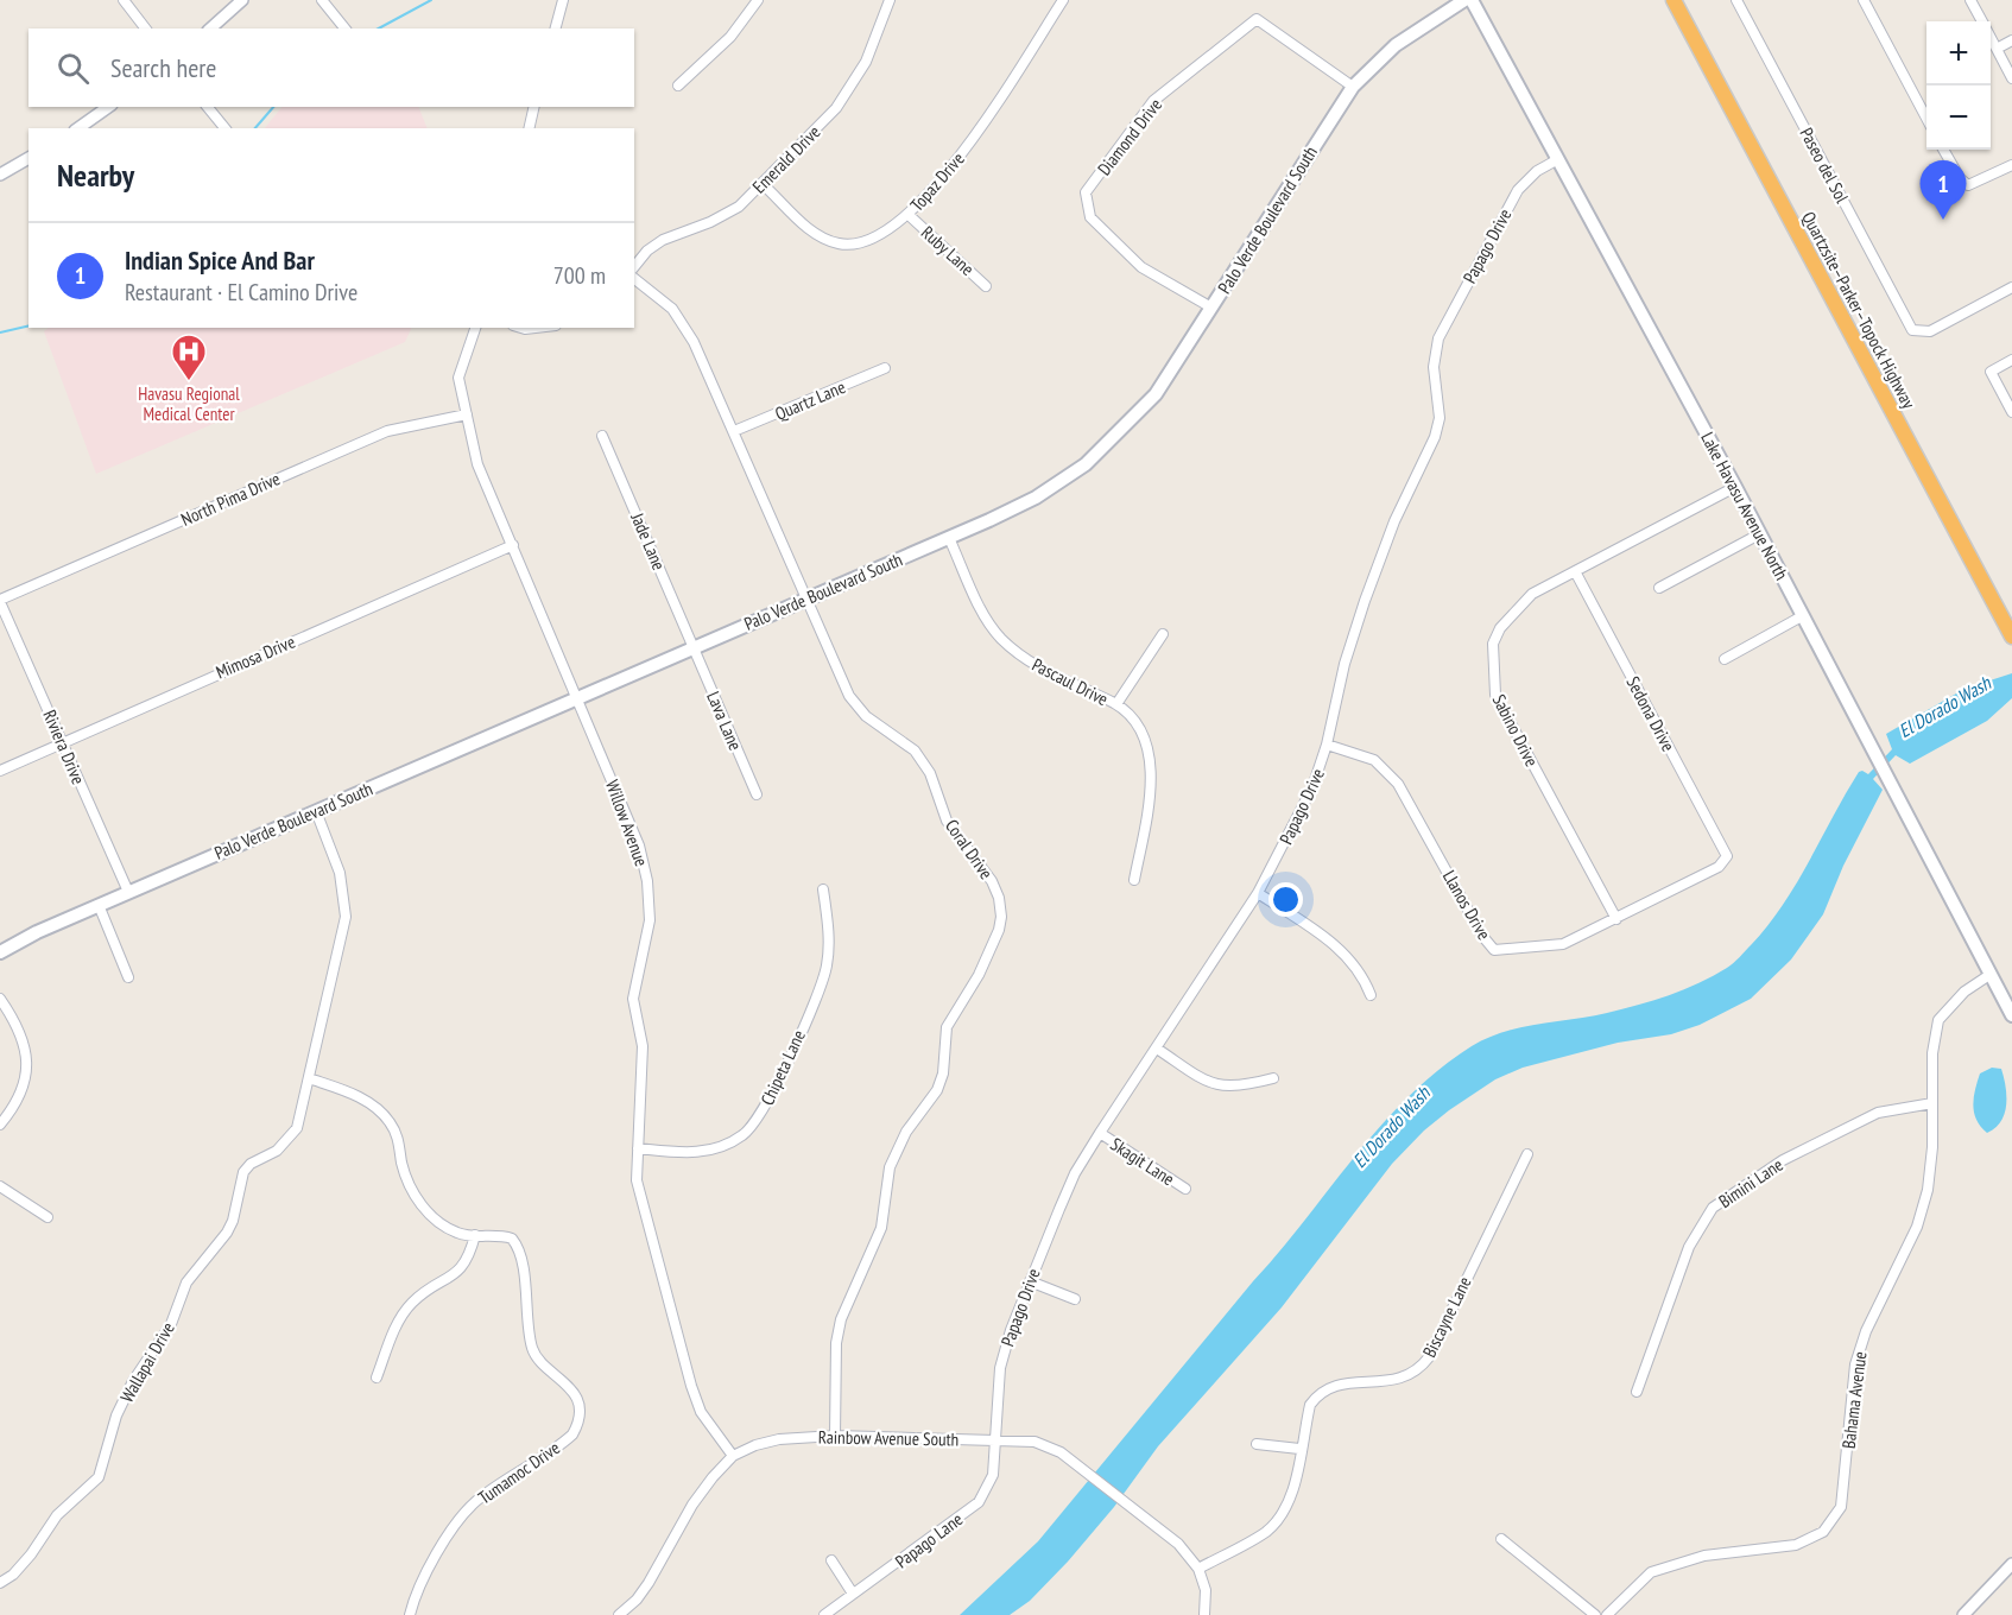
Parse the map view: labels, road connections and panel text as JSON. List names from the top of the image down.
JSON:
{
  "streets": {
    "highway": ["Quartzsite–Parker–Topock Highway"],
    "main road": ["Palo Verde Boulevard South", "Lake Havasu Avenue North"],
    "street": [
      "Diamond Drive",
      "Emerald Drive",
      "Paseo del Sol",
      "Topaz Drive",
      "Papago Drive",
      "Ruby Lane",
      "Quartz Lane",
      "North Pima Drive",
      "Jade Lane",
      "Mimosa Drive",
      "Pascaul Drive",
      "Sedona Drive",
      "Lava Lane",
      "Sabino Drive",
      "Riviera Drive",
      "Willow Avenue",
      "Coral Drive",
      "Llanos Drive",
      "Chipeta Lane",
      "Skagit Lane",
      "Bimini Lane",
      "Biscayne Lane",
      "Wallapai Drive",
      "Bahama Avenue",
      "Rainbow Avenue South",
      "Tumamoc Drive",
      "Papago Lane"
    ]
  },
  "crossings": [
    ["Diamond Drive", "Palo Verde Boulevard South"],
    ["Emerald Drive", "Topaz Drive"],
    ["Topaz Drive", "Ruby Lane"],
    ["Palo Verde Boulevard South", "Jade Lane"],
    ["Palo Verde Boulevard South", "Pascaul Drive"],
    ["Palo Verde Boulevard South", "Lava Lane"],
    ["Palo Verde Boulevard South", "Riviera Drive"],
    ["Palo Verde Boulevard South", "Willow Avenue"],
    ["Palo Verde Boulevard South", "Coral Drive"],
    ["Palo Verde Boulevard South", "Wallapai Drive"],
    ["Papago Drive", "Lake Havasu Avenue North"],
    ["Papago Drive", "Llanos Drive"],
    ["Papago Drive", "Skagit Lane"],
    ["Papago Drive", "Rainbow Avenue South"],
    ["Papago Drive", "Papago Lane"],
    ["Quartz Lane", "Coral Drive"],
    ["North Pima Drive", "Riviera Drive"],
    ["North Pima Drive", "Willow Avenue"],
    ["Lake Havasu Avenue North", "Sabino Drive"],
    ["Lake Havasu Avenue North", "Bahama Avenue"],
    ["Jade Lane", "Lava Lane"],
    ["Mimosa Drive", "Riviera Drive"],
    ["Mimosa Drive", "Willow Avenue"],
    ["Sedona Drive", "Sabino Drive"],
    ["Sedona Drive", "Llanos Drive"],
    ["Sabino Drive", "Llanos Drive"],
    ["Willow Avenue", "Chipeta Lane"],
    ["Willow Avenue", "Rainbow Avenue South"],
    ["Coral Drive", "Rainbow Avenue South"],
    ["Bimini Lane", "Bahama Avenue"],
    ["Biscayne Lane", "Rainbow Avenue South"],
    ["Wallapai Drive", "Tumamoc Drive"],
    ["Rainbow Avenue South", "Papago Lane"]
  ],
  "water": ["El Dorado Wash"],
  "places": {
    "hospital": ["Havasu Regional Medical Center"]
  },
  "page": {
    "map_buttons": ["+", "−"],
    "search": "Search here",
    "heading": "Nearby",
    "pins": "1",
    "list": [
      {
        "mark": "1",
        "name": "Indian Spice And Bar",
        "note": "Restaurant · El Camino Drive",
        "value": "700 m"
      }
    ]
  }
}
